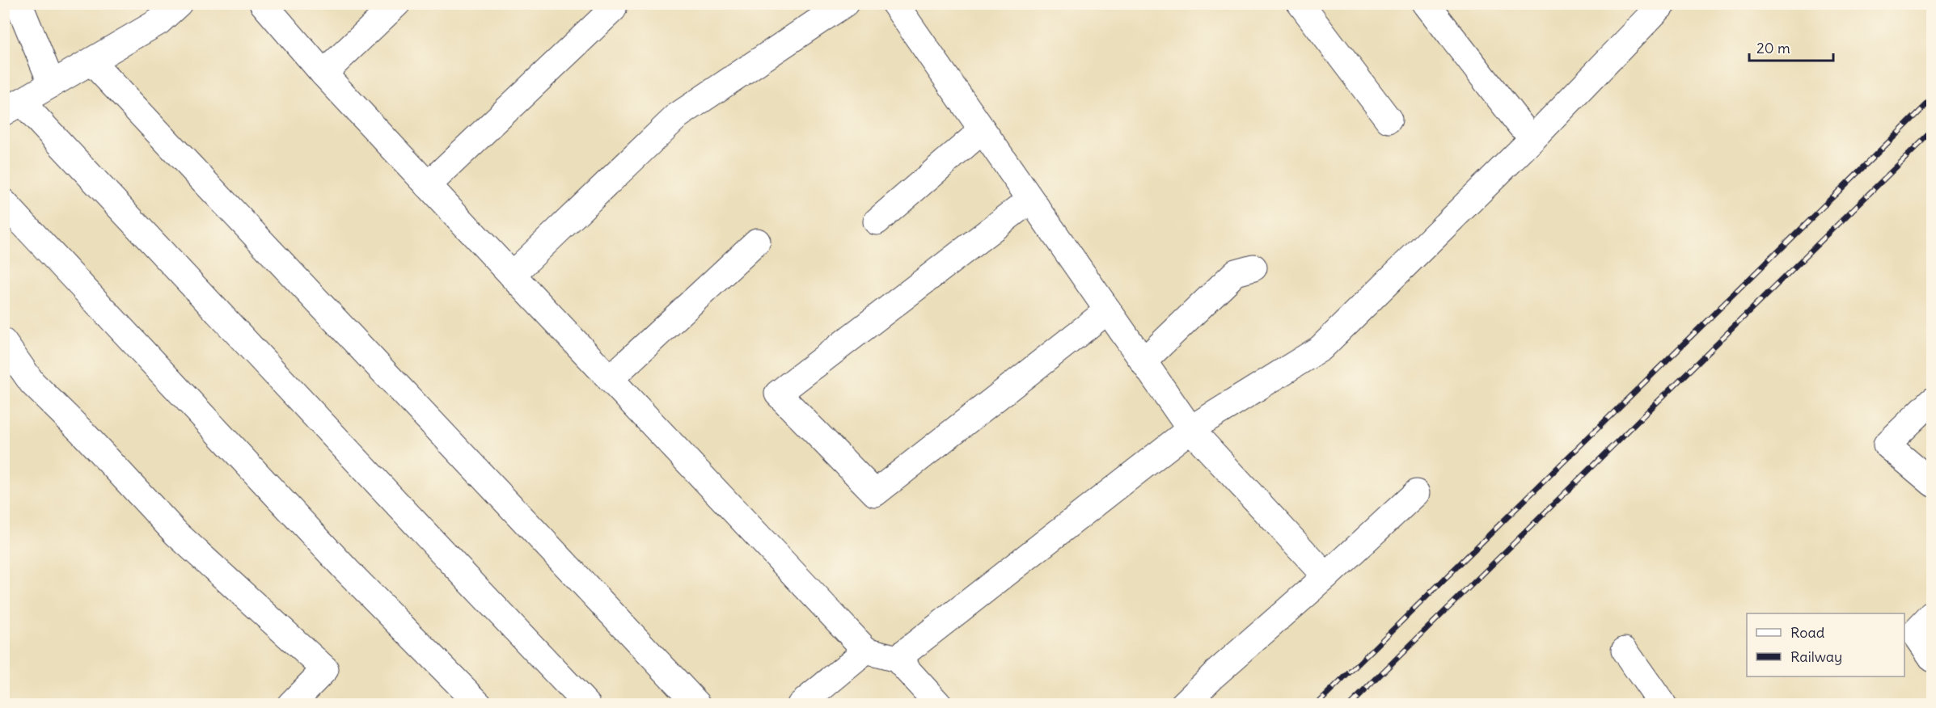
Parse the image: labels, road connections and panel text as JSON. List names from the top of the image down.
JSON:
{
  "legend": ["Road", "Railway"],
  "scale_bar": "20 m"
}
